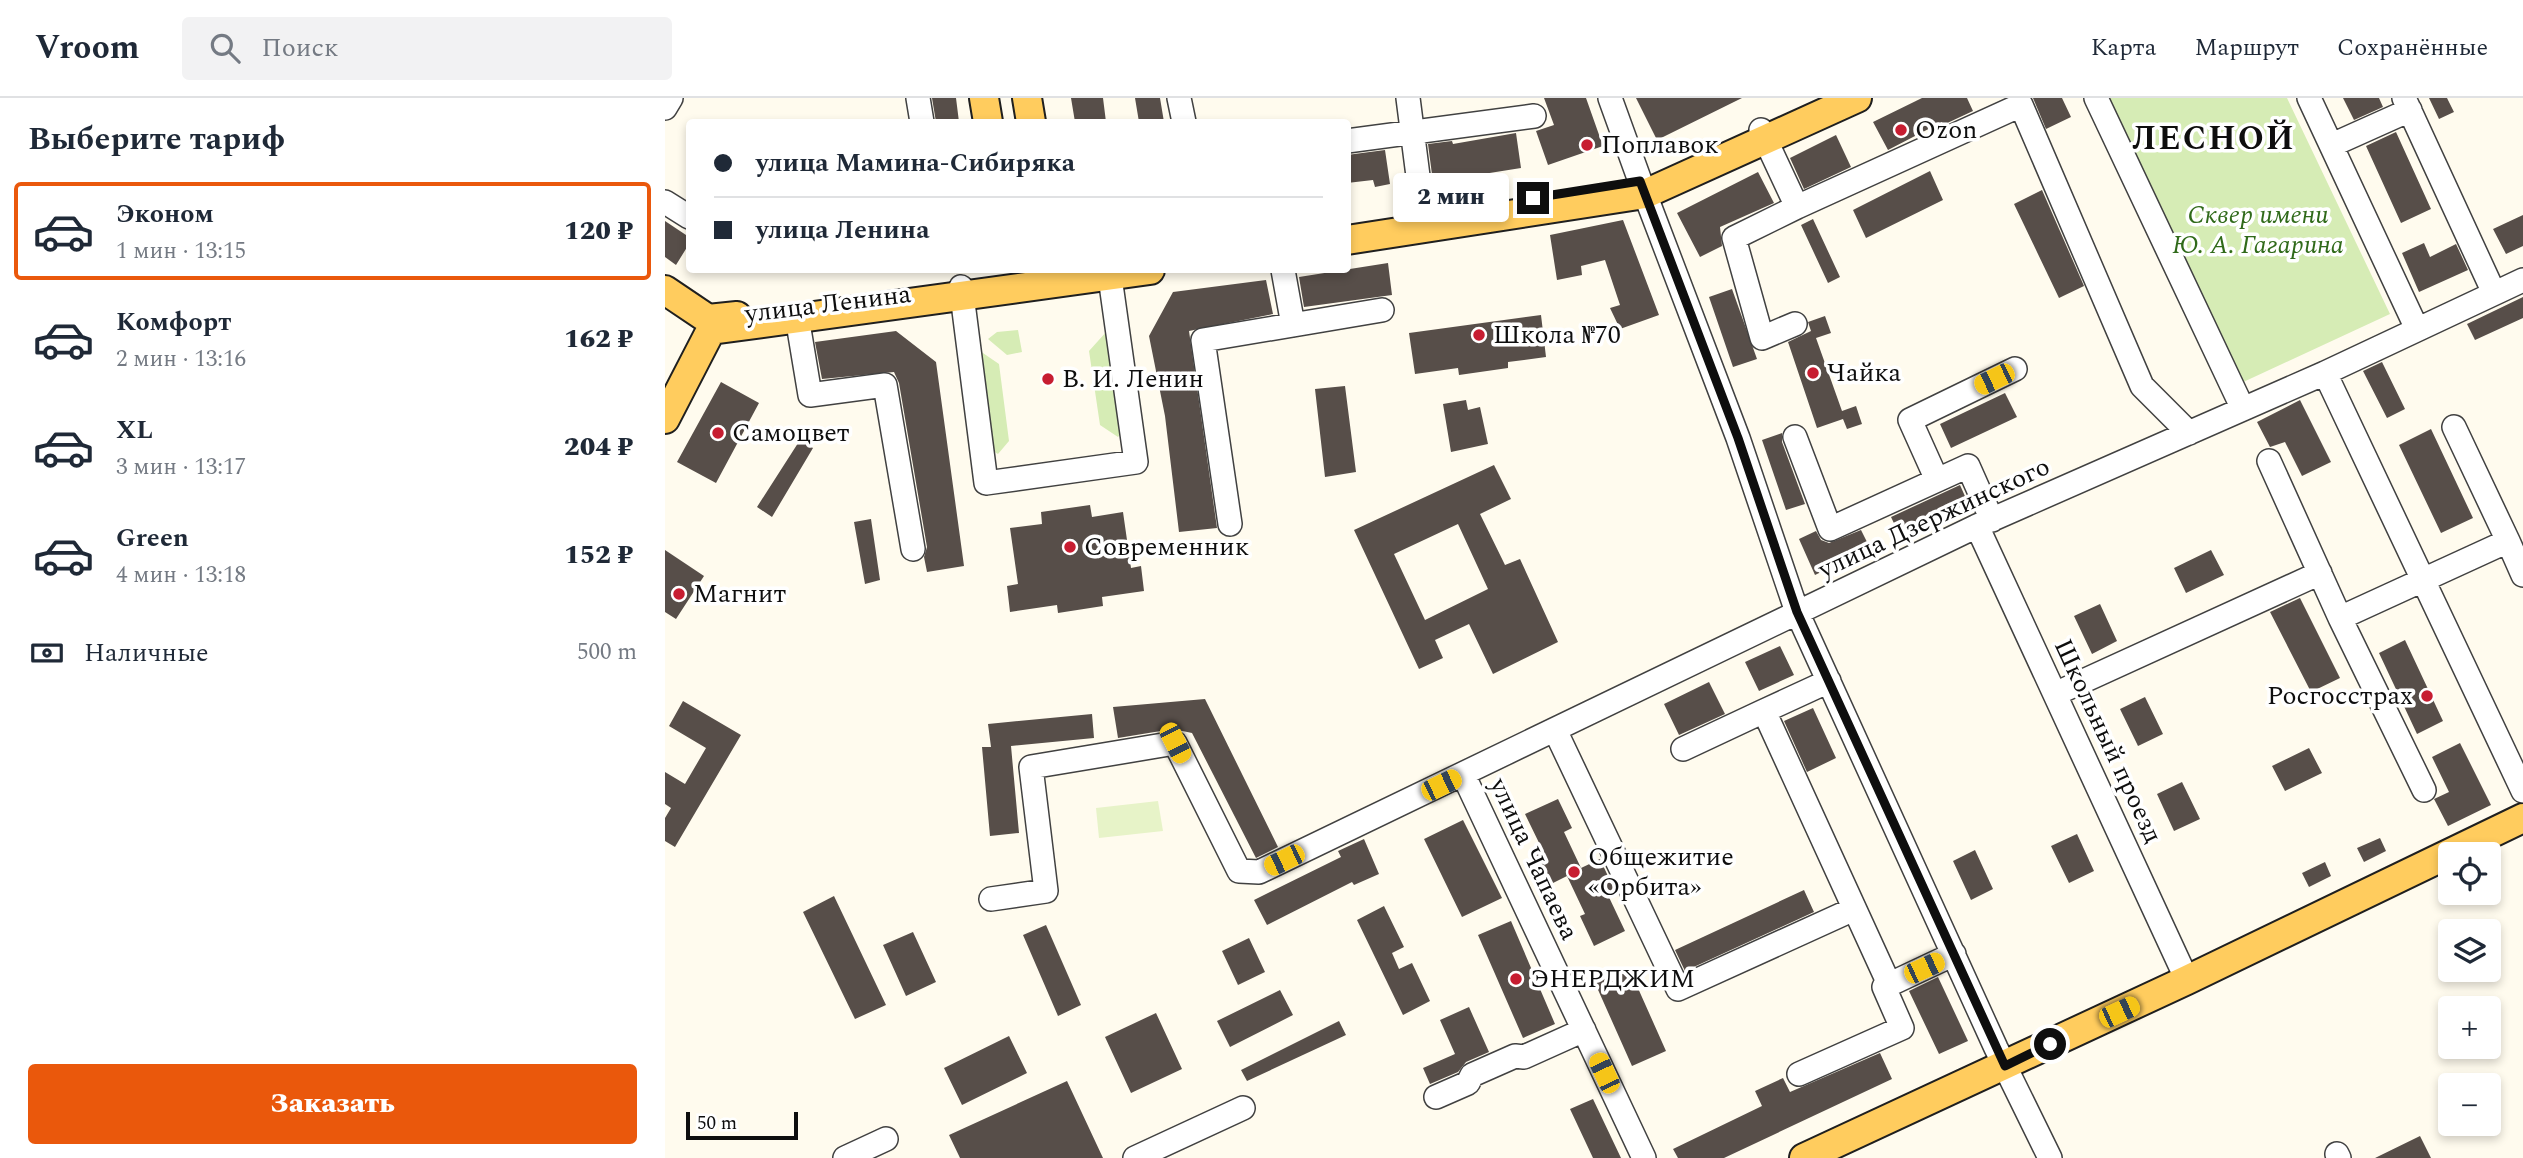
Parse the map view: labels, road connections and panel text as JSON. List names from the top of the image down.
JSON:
{
  "streets": {
    "main road": ["улица Ленина"],
    "street": ["улица Дзержинского", "Школьный проезд", "улица Чапаева"]
  },
  "crossings": [
    ["улица Дзержинского", "Школьный проезд"],
    ["улица Дзержинского", "улица Чапаева"]
  ],
  "districts": ["ЛЕСНОЙ"],
  "parks": ["Сквер имени Ю. А. Гагарина"],
  "places": [
    "Ozon",
    "Поплавок",
    "Школа №70",
    "Чайка",
    "В. И. Ленин",
    "Самоцвет",
    "Современник",
    "Магнит",
    "Росгосстрах",
    "Общежитие «Орбита»",
    "ЭНЕРДЖИМ"
  ],
  "scale_bar": "50 m",
  "page": {
    "header": "Vroom",
    "search": "Поиск",
    "nav": ["Карта", "Маршрут", "Сохранённые"],
    "heading": "Выберите тариф",
    "banner": ["улица Мамина-Сибиряка", "улица Ленина"],
    "bubble": "2 мин",
    "list": [
      {
        "name": "Эконом",
        "note": "1 мин · 13:15",
        "value": "120 ₽"
      },
      {
        "name": "Комфорт",
        "note": "2 мин · 13:16",
        "value": "162 ₽"
      },
      {
        "name": "XL",
        "note": "3 мин · 13:17",
        "value": "204 ₽"
      },
      {
        "name": "Green",
        "note": "4 мин · 13:18",
        "value": "152 ₽"
      }
    ],
    "pay": ["Наличные", "500 m"],
    "map_buttons": ["+", "−"],
    "buttons": "Заказать",
    "scale": "50 m"
  }
}
